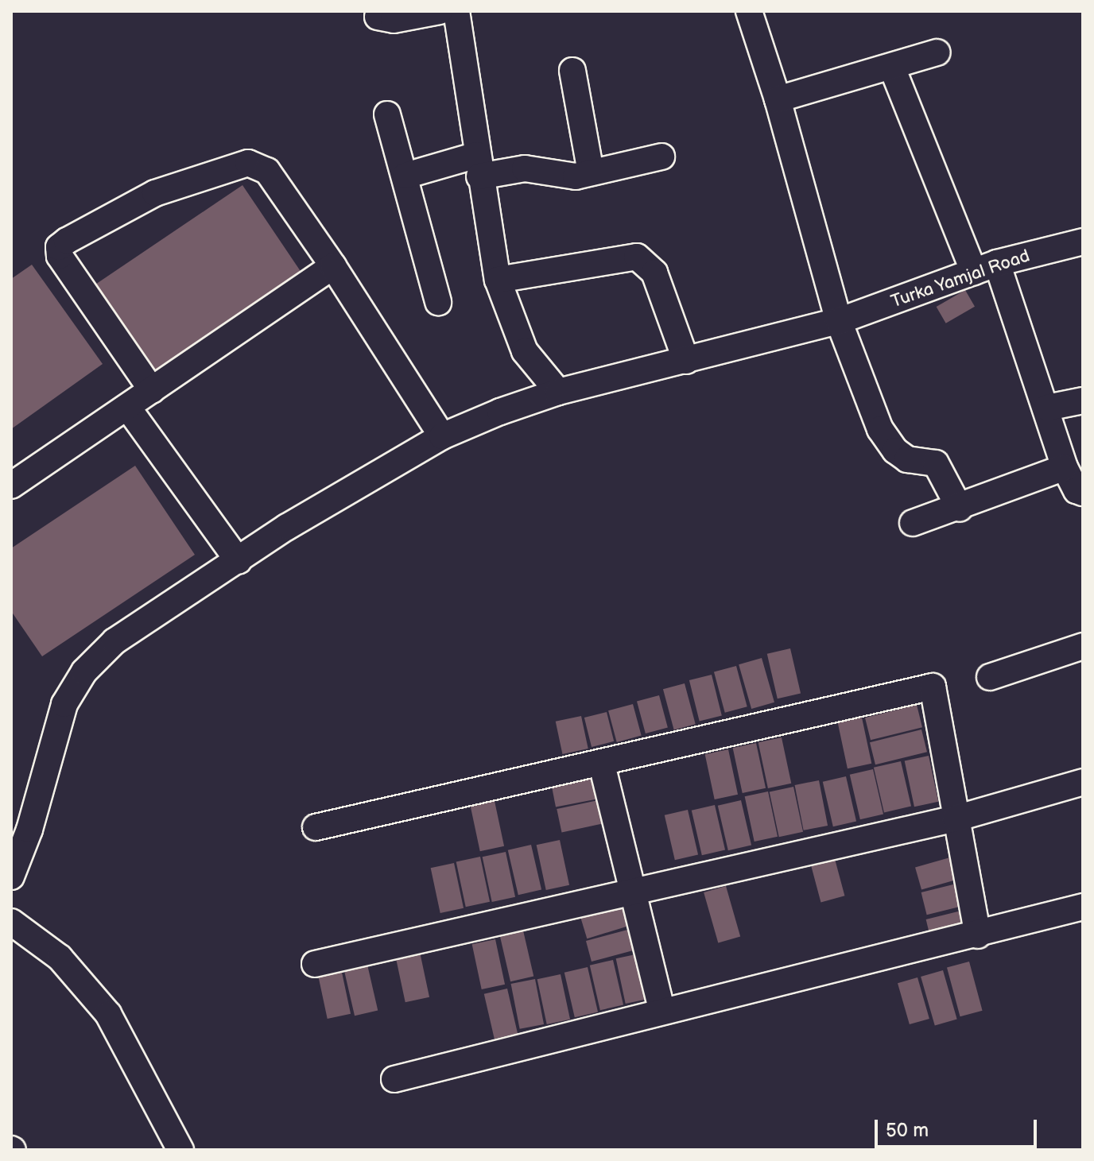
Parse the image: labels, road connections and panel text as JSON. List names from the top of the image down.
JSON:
{
  "streets": {
    "street": ["Turka Yamjal Road"]
  },
  "scale_bar": "50 m"
}
